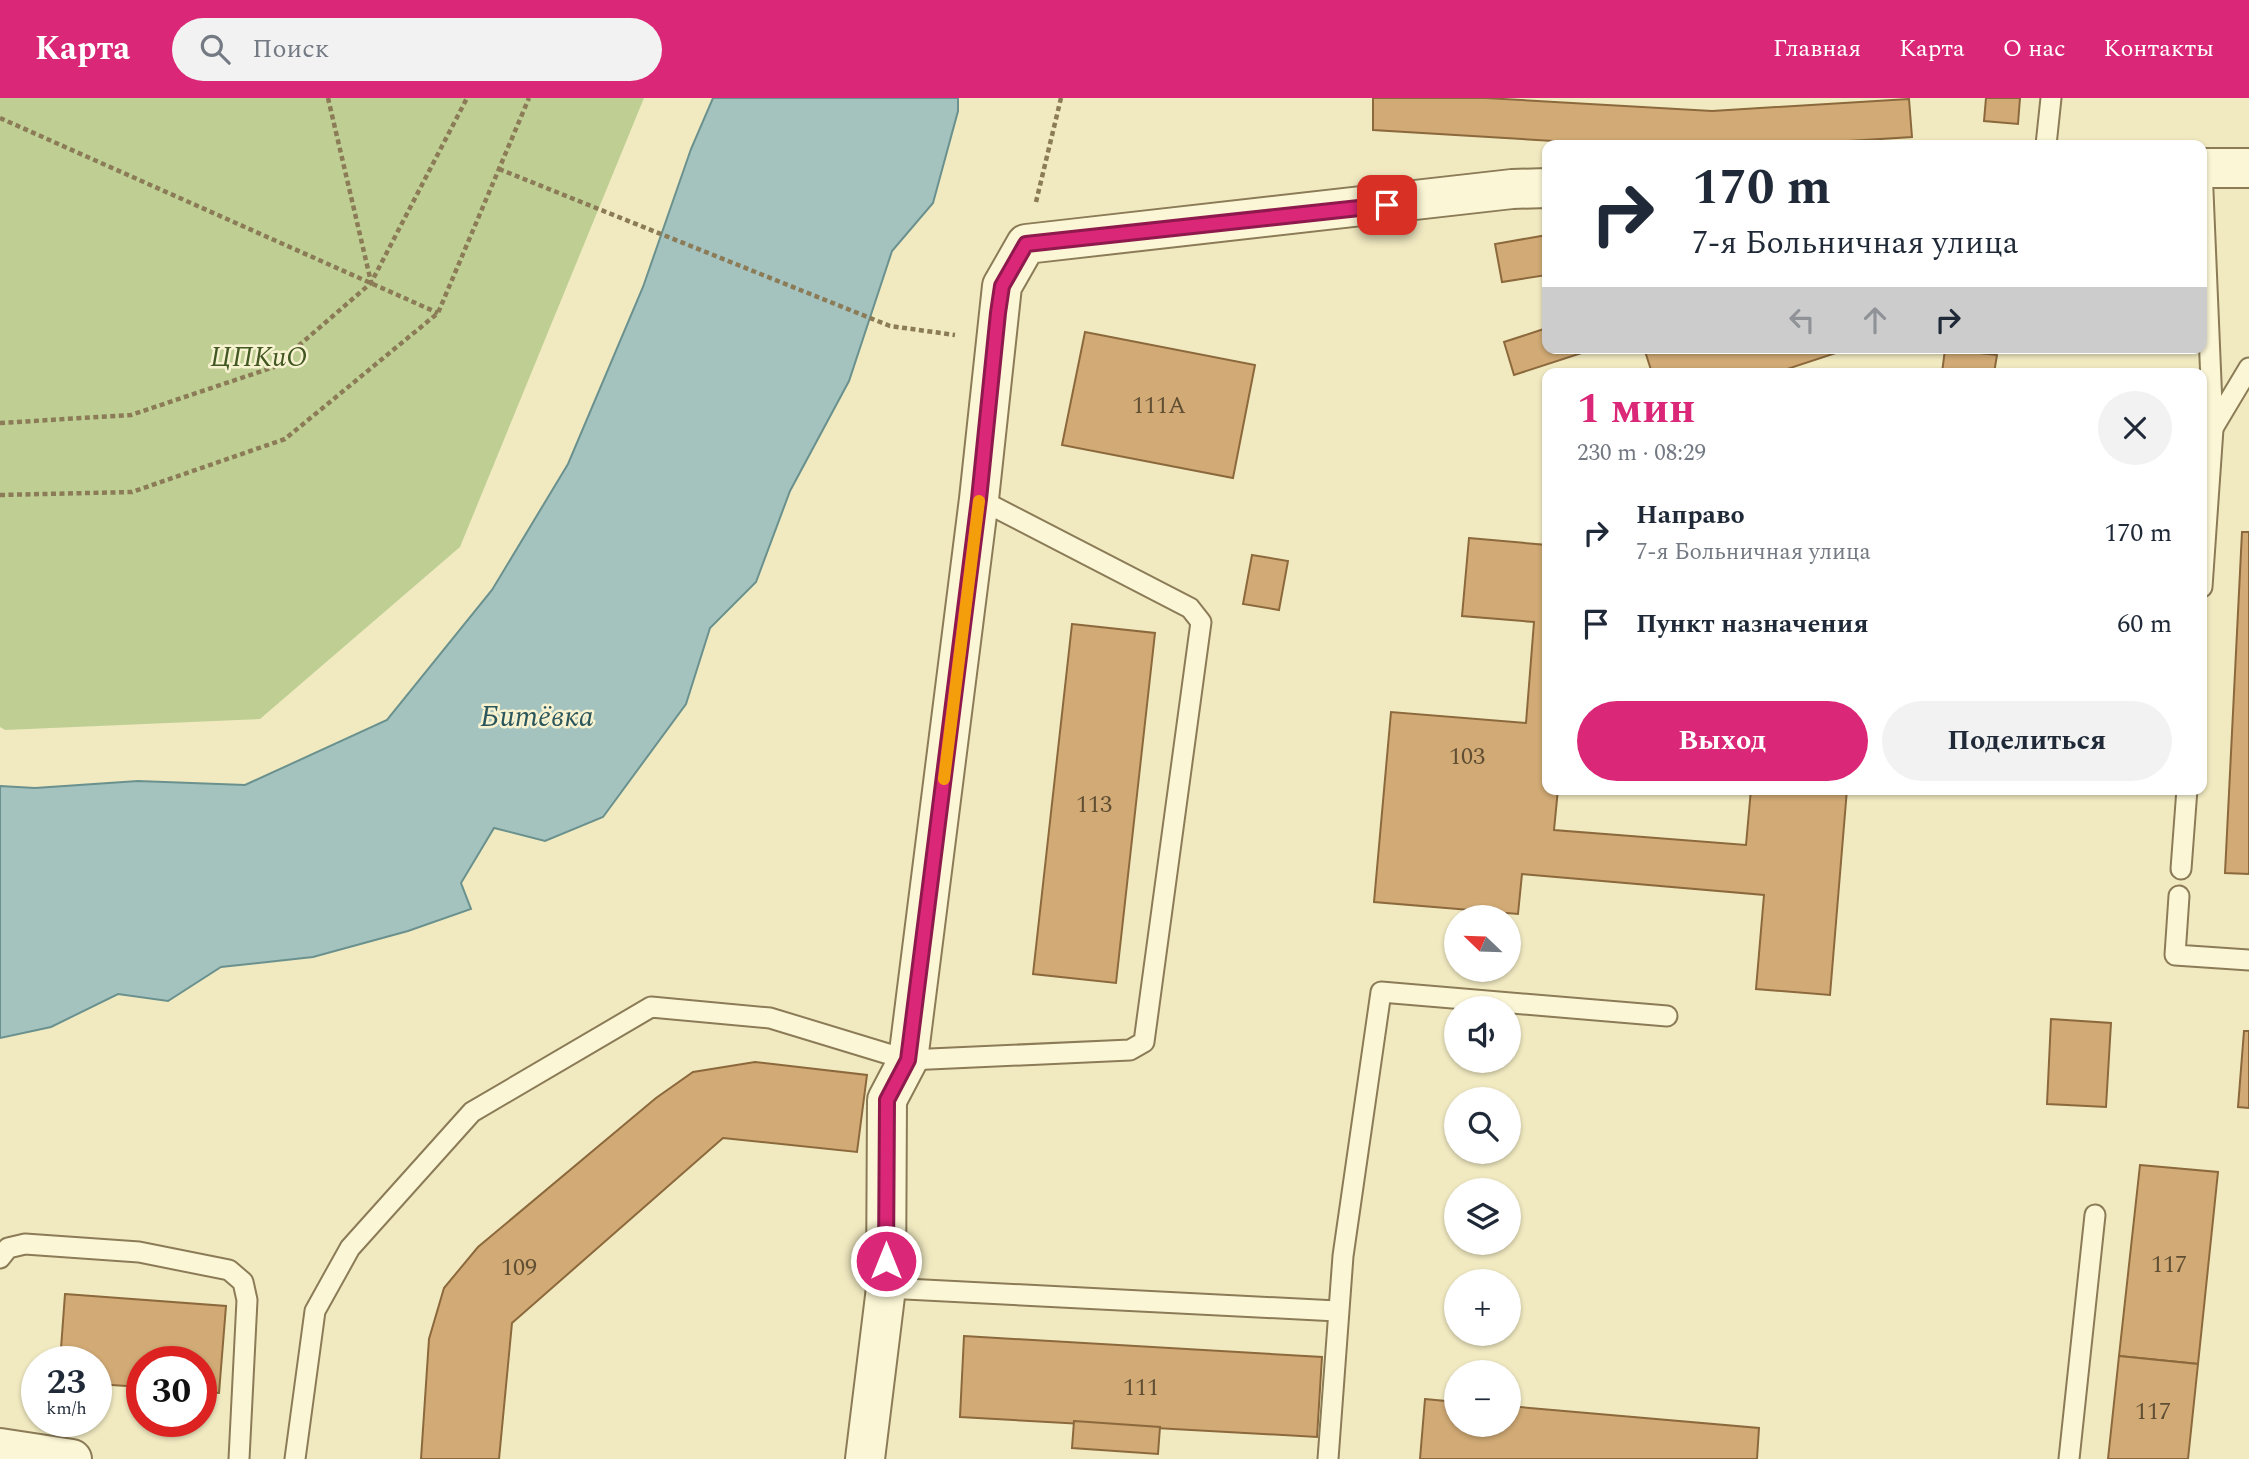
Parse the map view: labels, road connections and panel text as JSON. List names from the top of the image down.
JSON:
{
  "water": ["Битёвка"],
  "parks": ["ЦПКиО"],
  "house_numbers": [
    "111А",
    "103",
    "113",
    "117",
    "109",
    "111",
    "117"
  ],
  "north": "top left",
  "page": {
    "header": "Карта",
    "search": "Поиск",
    "nav": [
      "Главная",
      "Карта",
      "О нас",
      "Контакты"
    ],
    "turn": ["170 m", "7-я Больничная улица"],
    "heading": ["1 мин", "230 m · 08:29"],
    "list": [
      {
        "name": "Направо",
        "note": "7-я Больничная улица",
        "value": "170 m"
      },
      {
        "name": "Пункт назначения",
        "value": "60 m"
      }
    ],
    "buttons": ["Выход", "Поделиться"],
    "map_buttons": ["+", "−"],
    "speed": "23 km/h",
    "limit": "30"
  }
}
